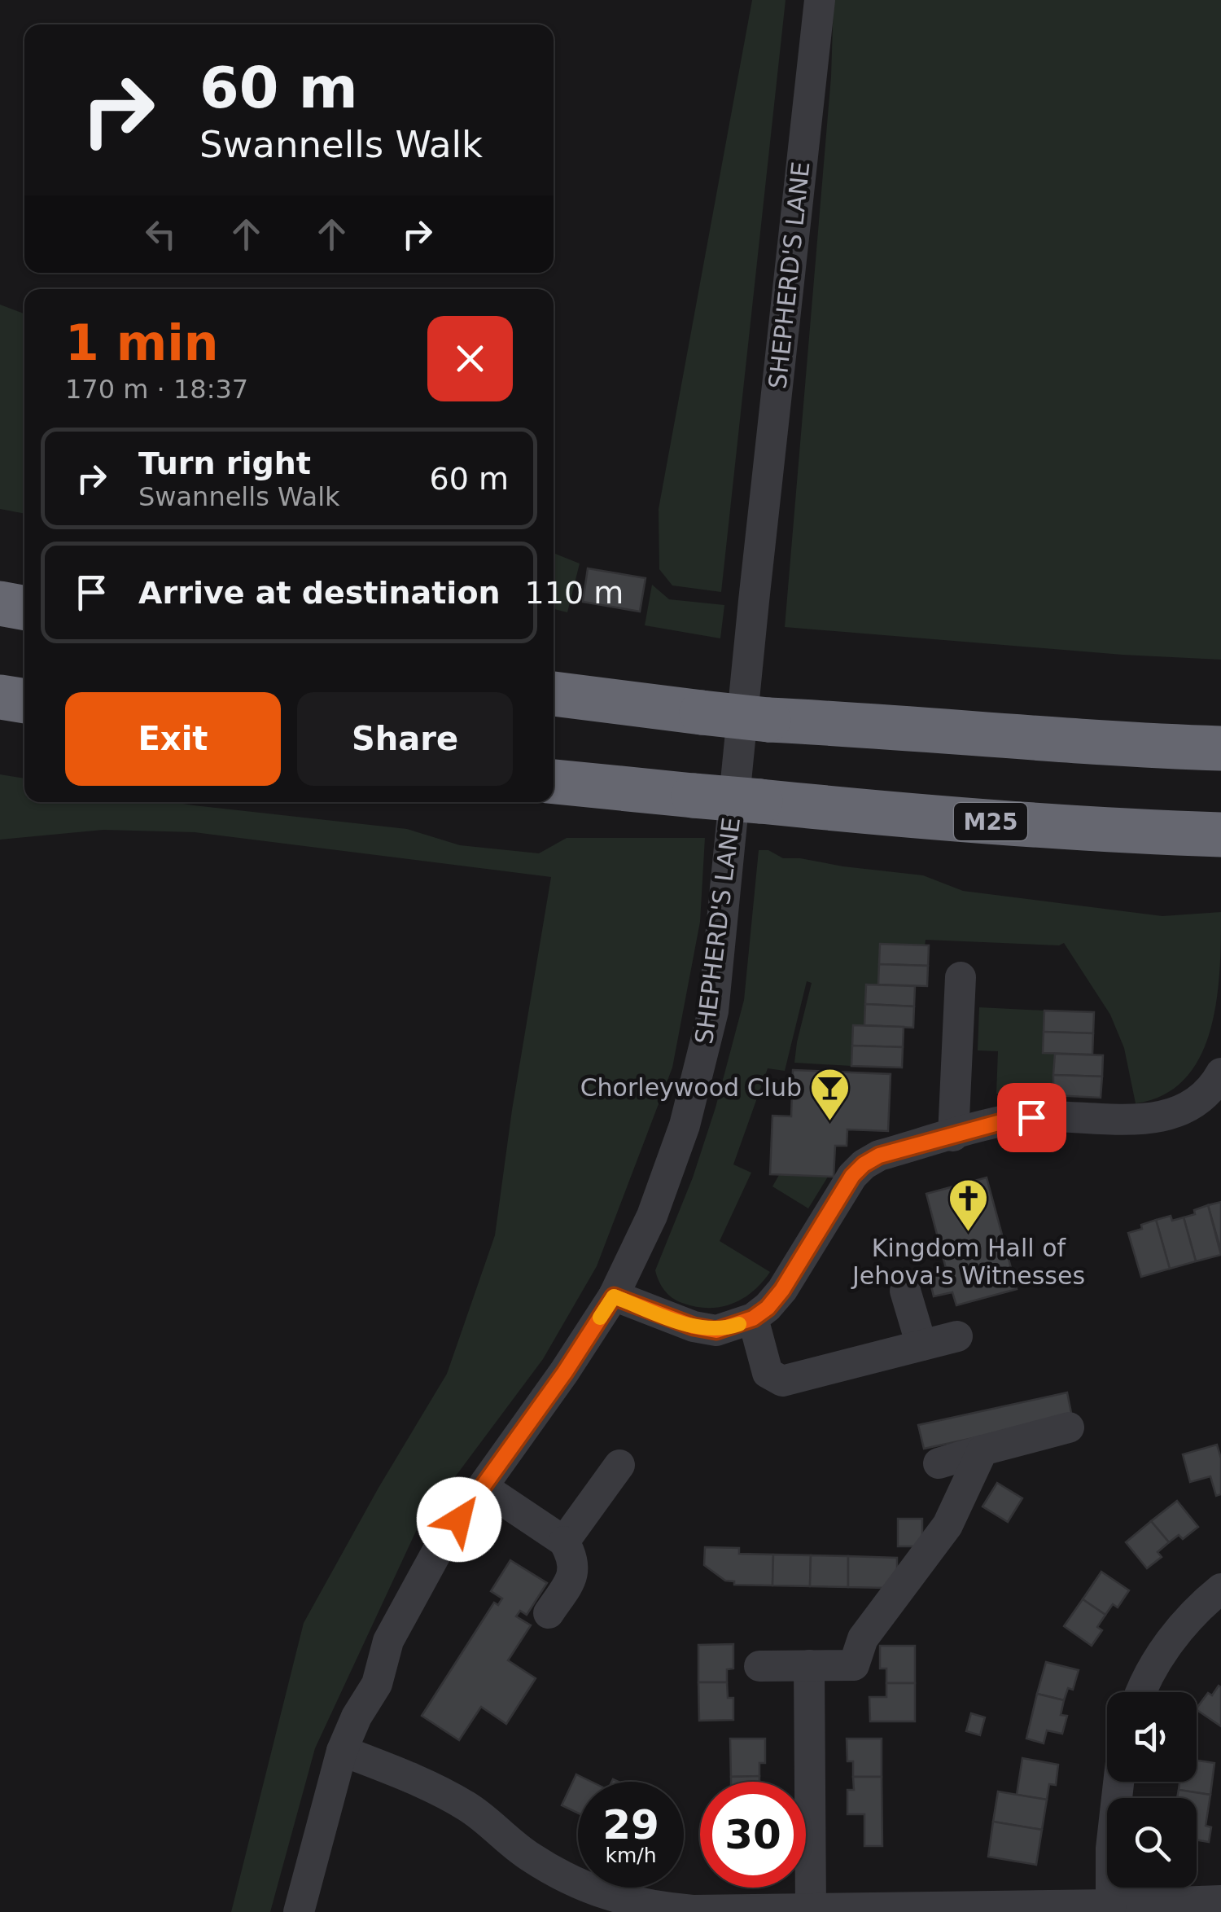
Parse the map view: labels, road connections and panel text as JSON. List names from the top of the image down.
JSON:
{
  "streets": {
    "highway": ["M25"],
    "street": ["SHEPHERD'S LANE"]
  },
  "places": {
    "bar": ["Chorleywood Club"],
    "church": ["Kingdom Hall of Jehova's Witnesses"]
  },
  "page": {
    "turn": ["60 m", "Swannells Walk"],
    "heading": ["1 min", "170 m · 18:37"],
    "list": [
      {
        "name": "Turn right",
        "note": "Swannells Walk",
        "value": "60 m"
      },
      {
        "name": "Arrive at destination",
        "value": "110 m"
      }
    ],
    "buttons": ["Exit", "Share"],
    "speed": "29 km/h",
    "limit": "30"
  }
}
